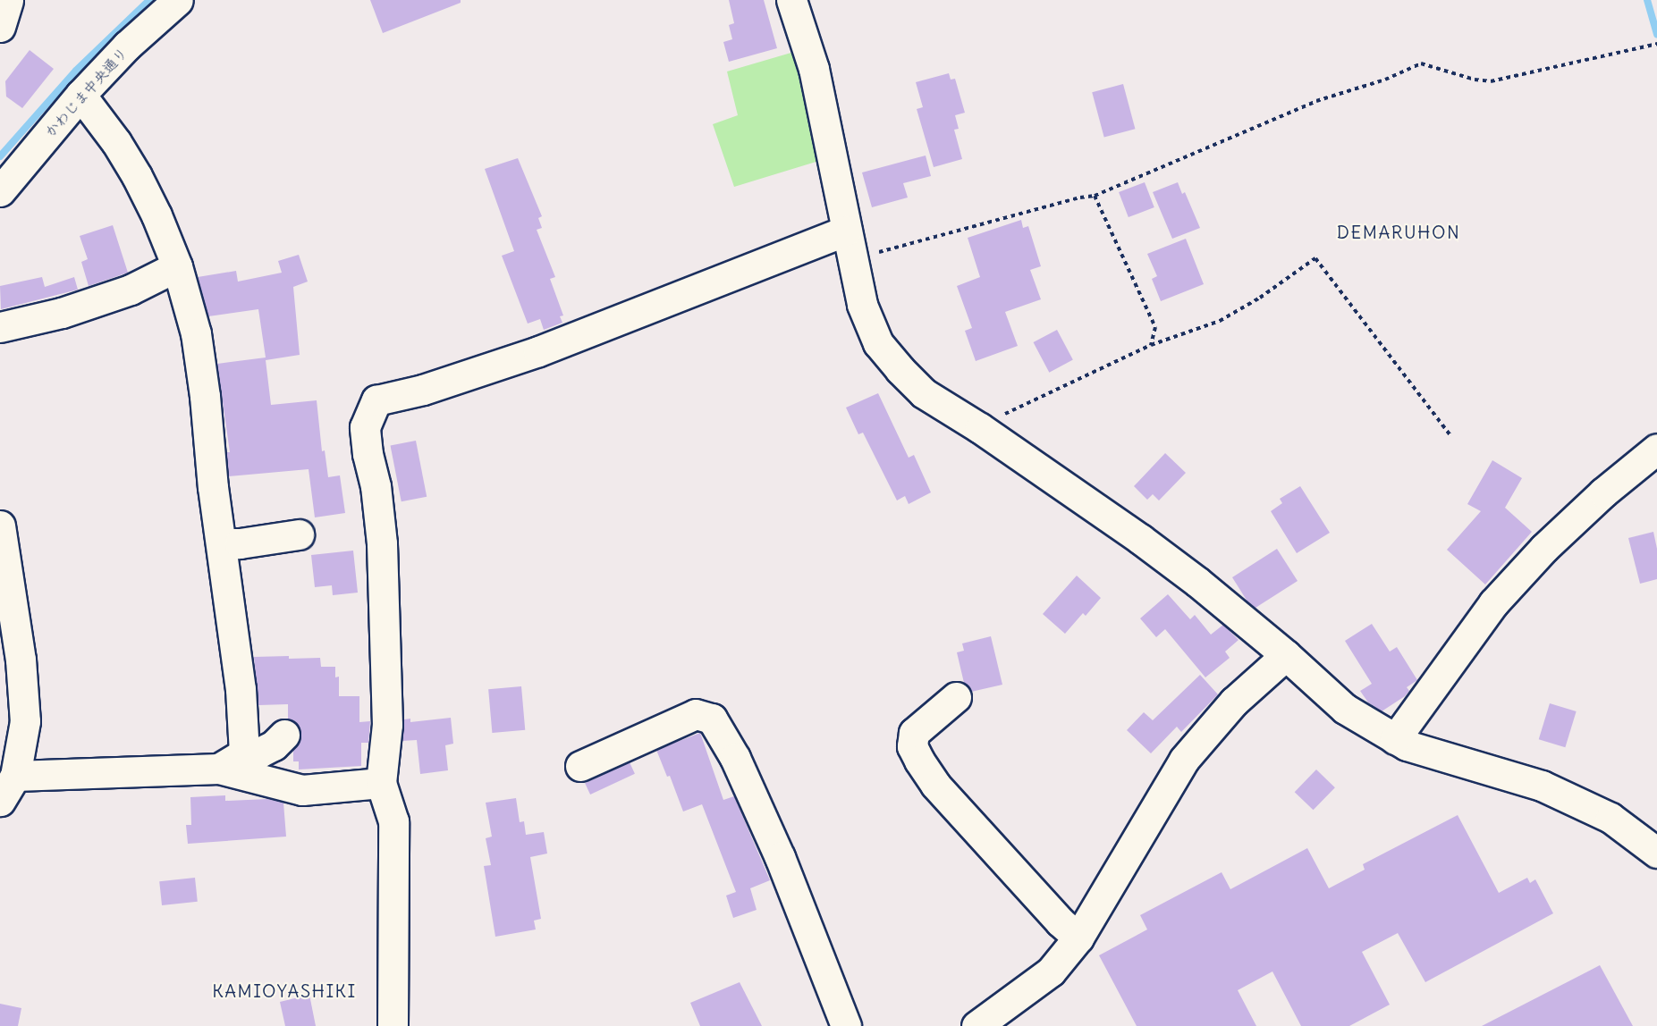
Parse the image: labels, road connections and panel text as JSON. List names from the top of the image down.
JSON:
{
  "streets": {
    "street": ["かわじま中央通り"]
  },
  "districts": ["DEMARUHON", "KAMIOYASHIKI"]
}
